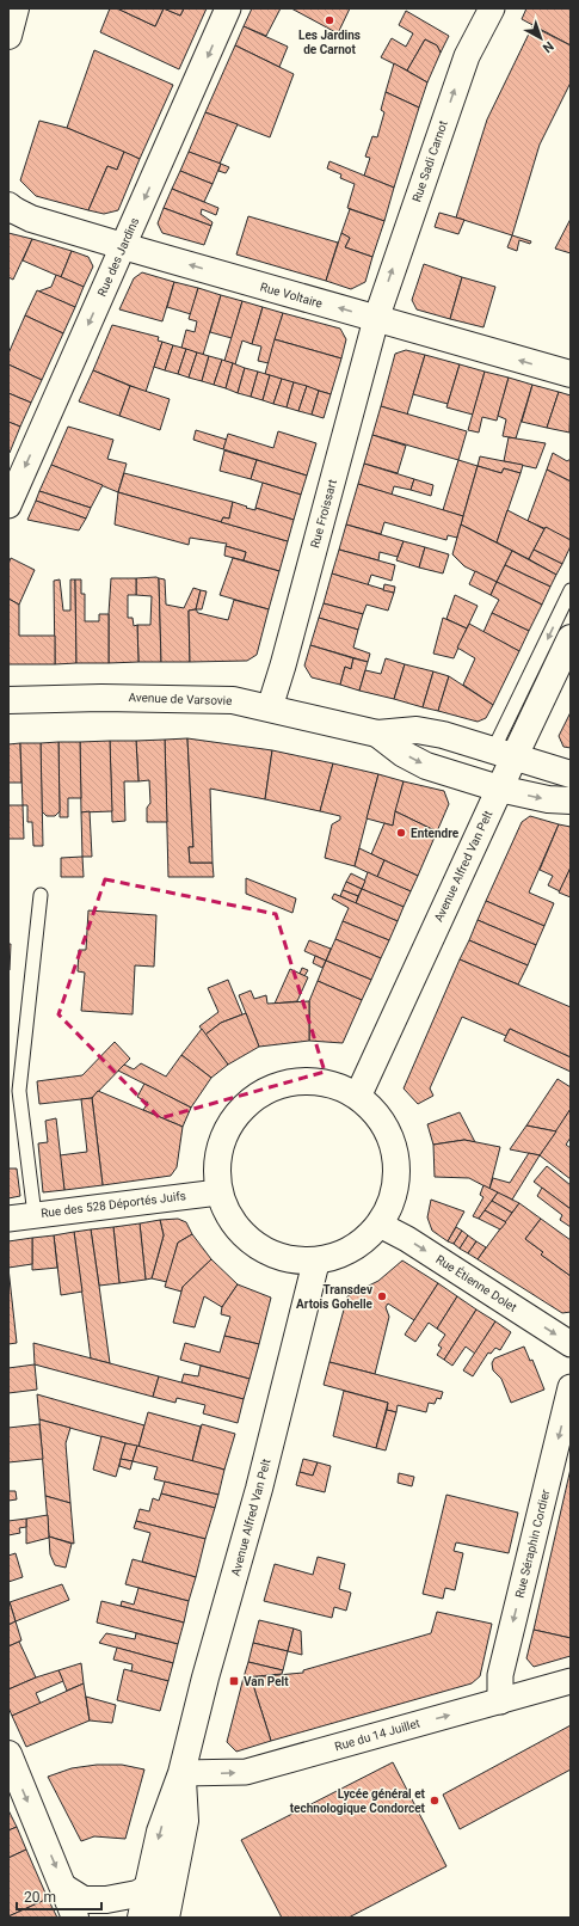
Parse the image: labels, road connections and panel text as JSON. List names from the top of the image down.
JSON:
{
  "streets": {
    "main road": ["Rue Voltaire", "Avenue de Varsovie", "Avenue Alfred Van Pelt"],
    "street": [
      "Rue Sadi Carnot",
      "Rue des Jardins",
      "Rue Froissart",
      "Rue des 528 Déportés Juifs",
      "Rue Étienne Dolet",
      "Rue Séraphin Cordier",
      "Rue du 14 Juillet"
    ]
  },
  "crossings": [
    ["Rue Sadi Carnot", "Rue Voltaire"],
    ["Rue Sadi Carnot", "Rue Froissart"],
    ["Rue des Jardins", "Rue Voltaire"],
    ["Rue Voltaire", "Rue Froissart"],
    ["Rue Froissart", "Avenue de Varsovie"],
    ["Avenue de Varsovie", "Avenue Alfred Van Pelt"],
    ["Avenue Alfred Van Pelt", "Rue du 14 Juillet"],
    ["Rue Séraphin Cordier", "Rue du 14 Juillet"]
  ],
  "one_way": [
    "Rue Sadi Carnot",
    "Rue des Jardins",
    "Rue Voltaire",
    "Rue Étienne Dolet",
    "Rue Séraphin Cordier",
    "Rue du 14 Juillet"
  ],
  "places": {
    "other": [
      "Les Jardins de Carnot",
      "Entendre",
      "Transdev Artois Gohelle",
      "Lycée général et technologique Condorcet"
    ],
    "transit": ["Van Pelt"]
  },
  "scale_bar": "20 m",
  "north": "bottom right"
}
